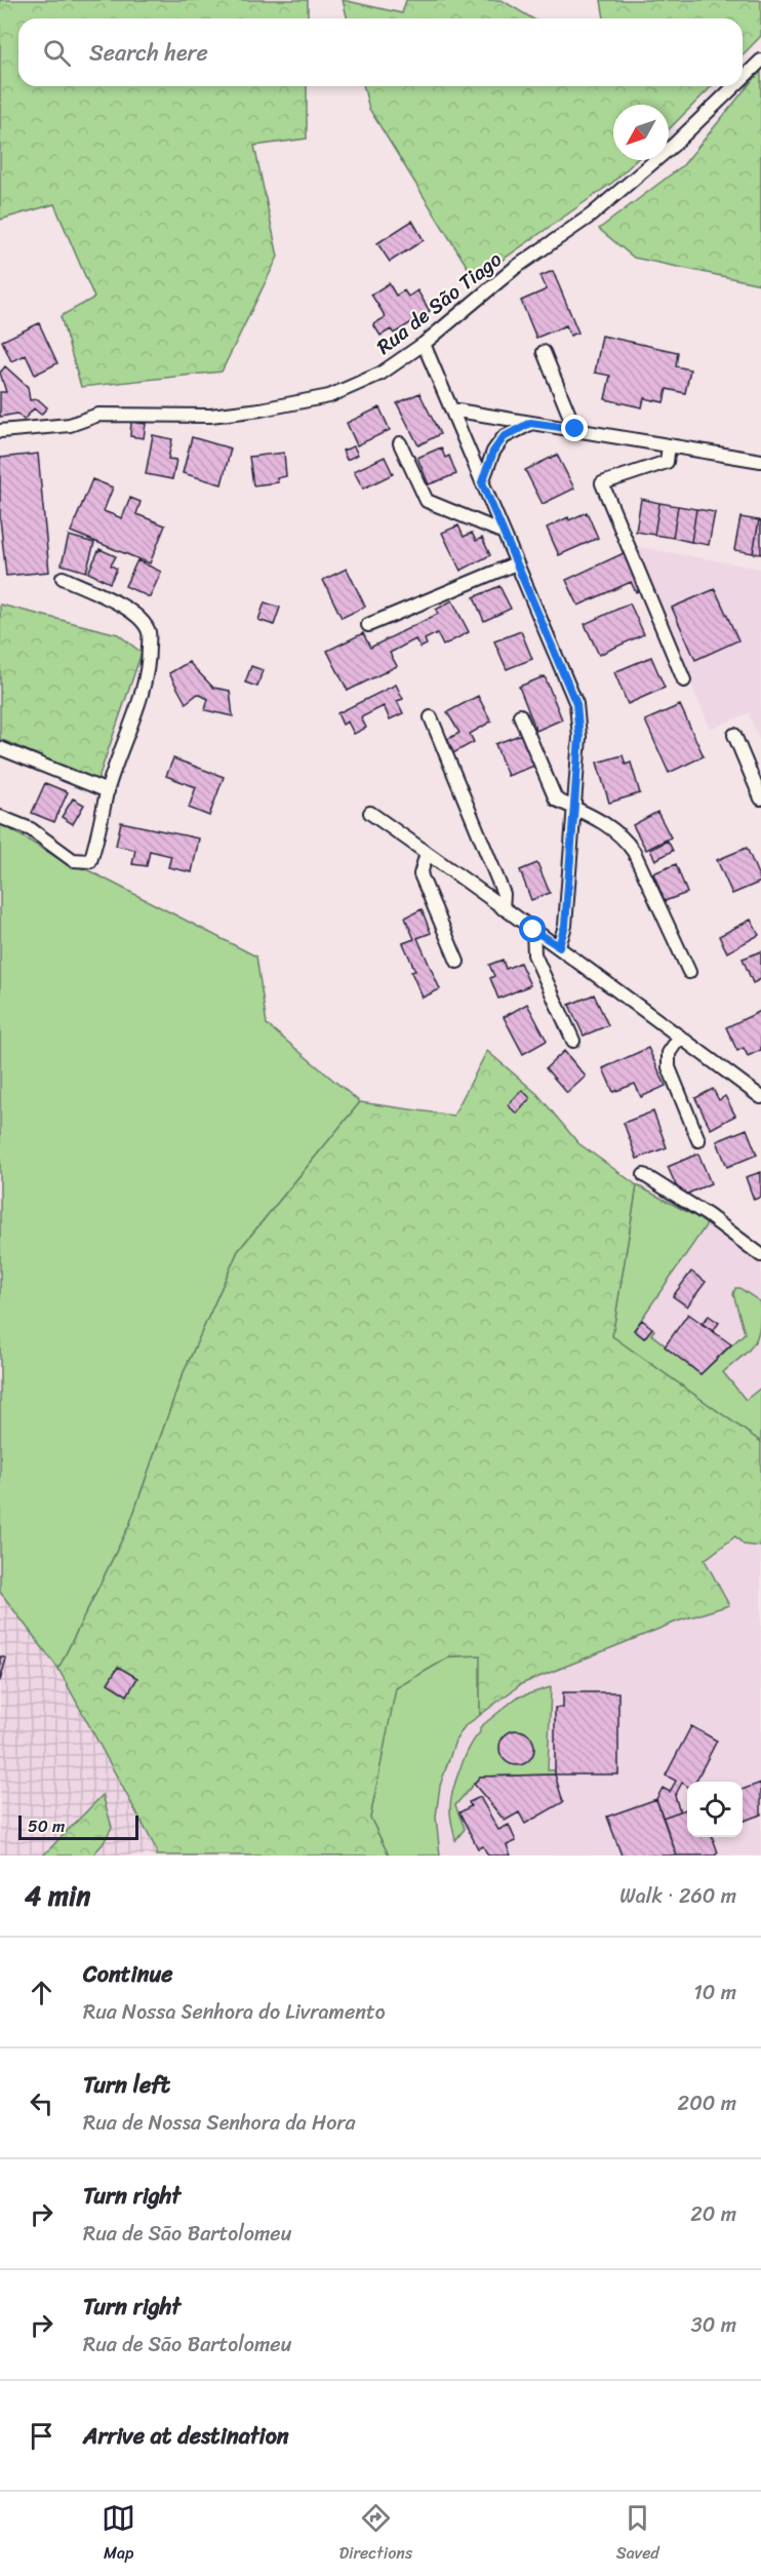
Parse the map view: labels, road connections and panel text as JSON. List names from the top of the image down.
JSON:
{
  "streets": {
    "street": ["Rua de São Tiago"]
  },
  "scale_bar": "50 m",
  "north": "bottom left",
  "page": {
    "search": "Search here",
    "scale": "50 m",
    "heading": ["4 min", "Walk · 260 m"],
    "list": [
      ["Continue", "Rua Nossa Senhora do Livramento", "10 m"],
      ["Turn left", "Rua de Nossa Senhora da Hora", "200 m"],
      ["Turn right", "Rua de São Bartolomeu", "20 m"],
      ["Turn right", "Rua de São Bartolomeu", "30 m"],
      "Arrive at destination"
    ],
    "nav": ["Map", "Directions", "Saved"]
  }
}
